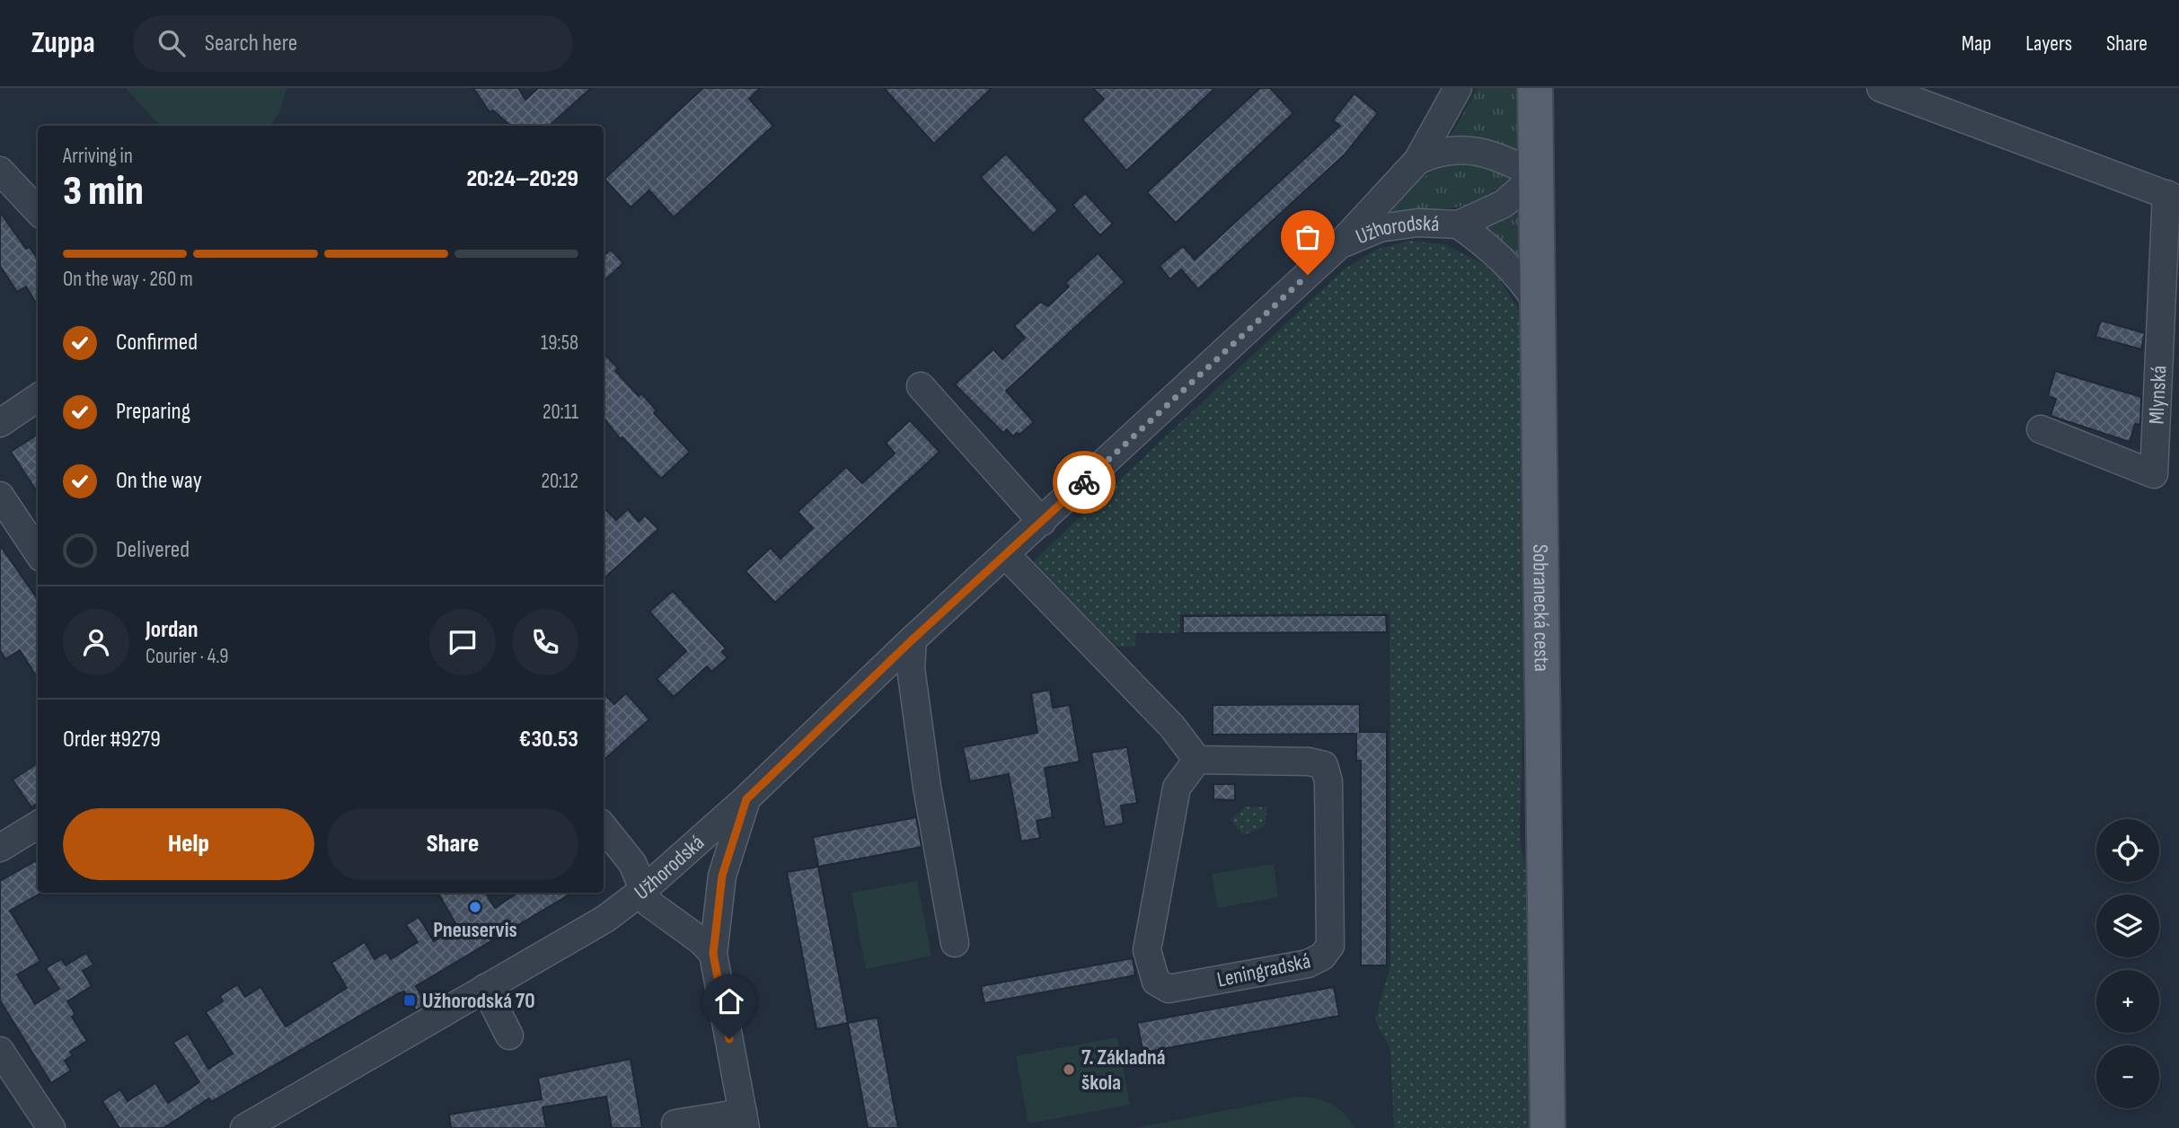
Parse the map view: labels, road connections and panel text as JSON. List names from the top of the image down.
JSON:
{
  "streets": {
    "main road": ["Sobranecká cesta"],
    "street": ["Užhorodská", "Mlynská", "Leningradská"]
  },
  "crossings": [
    ["Užhorodská", "Sobranecká cesta"]
  ],
  "places": {
    "other": ["Pneuservis", "7. Základná škola"],
    "transit": ["Užhorodská 70"]
  },
  "page": {
    "header": "Zuppa",
    "search": "Search here",
    "nav": ["Map", "Layers", "Share"],
    "heading": ["3 min", "Arriving in", "20:24–20:29"],
    "panel": [
      "Jordan",
      "Courier · 4.9",
      "Order #9279",
      "€30.53"
    ],
    "bar": "On the way · 260 m",
    "list": [
      ["Confirmed", "19:58"],
      ["Preparing", "20:11"],
      ["On the way", "20:12"],
      "Delivered"
    ],
    "buttons": ["Help", "Share"],
    "map_buttons": ["+", "−"]
  }
}
